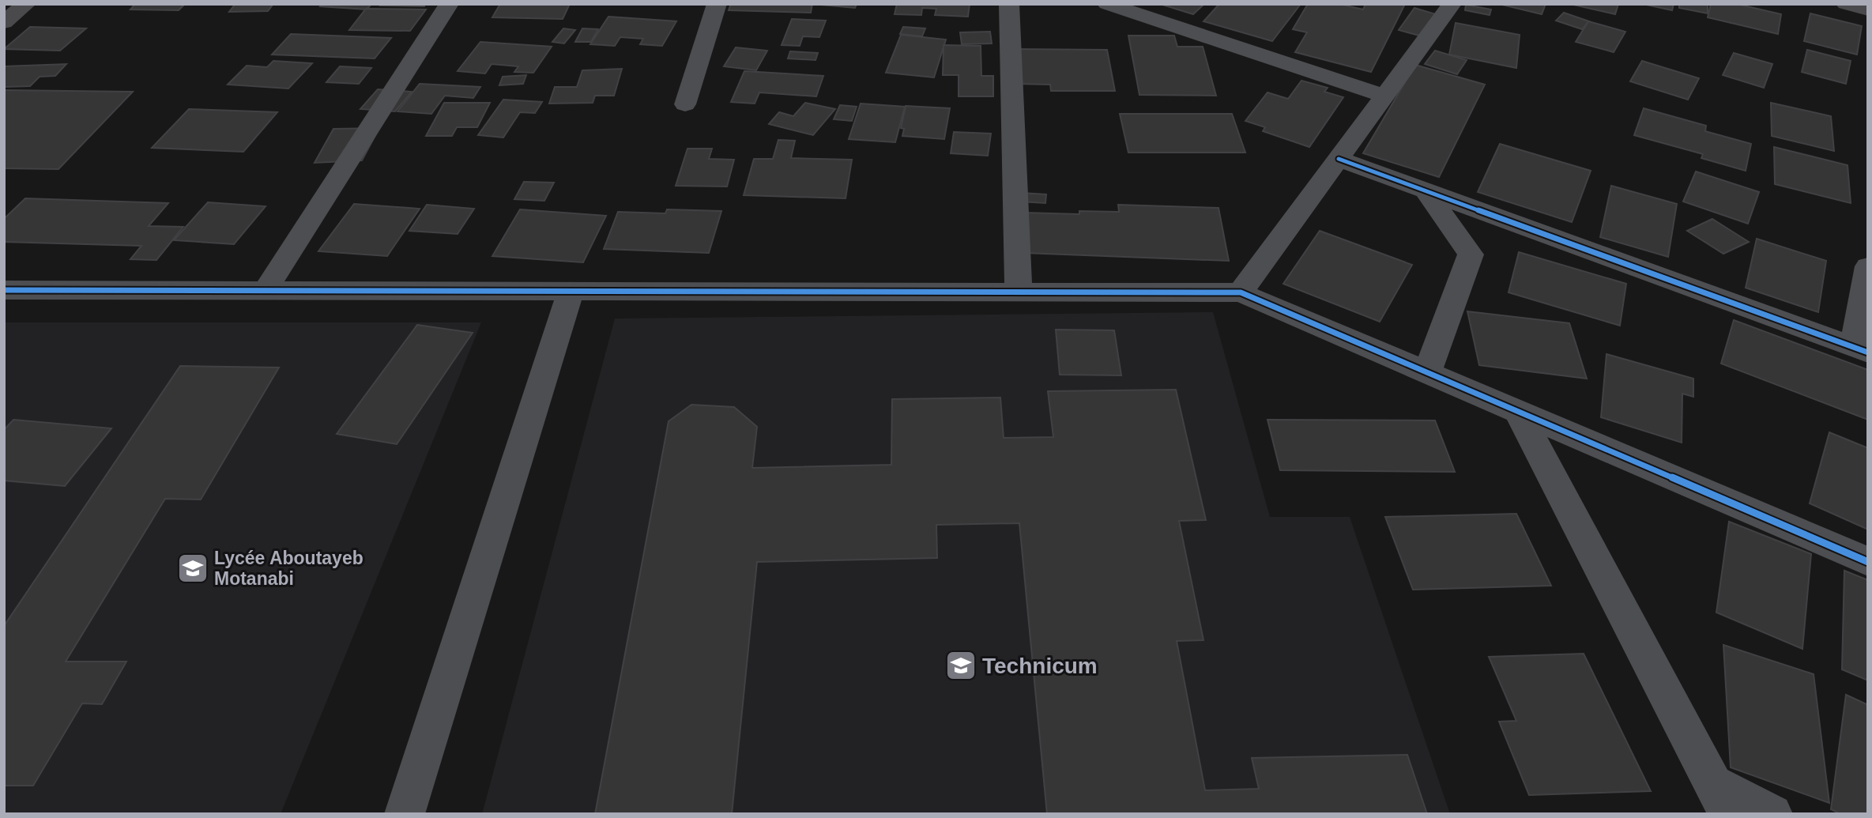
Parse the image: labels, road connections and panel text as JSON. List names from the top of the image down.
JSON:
{
  "places": {
    "school or university": ["Lycée Aboutayeb Motanabi", "Technicum"]
  }
}
